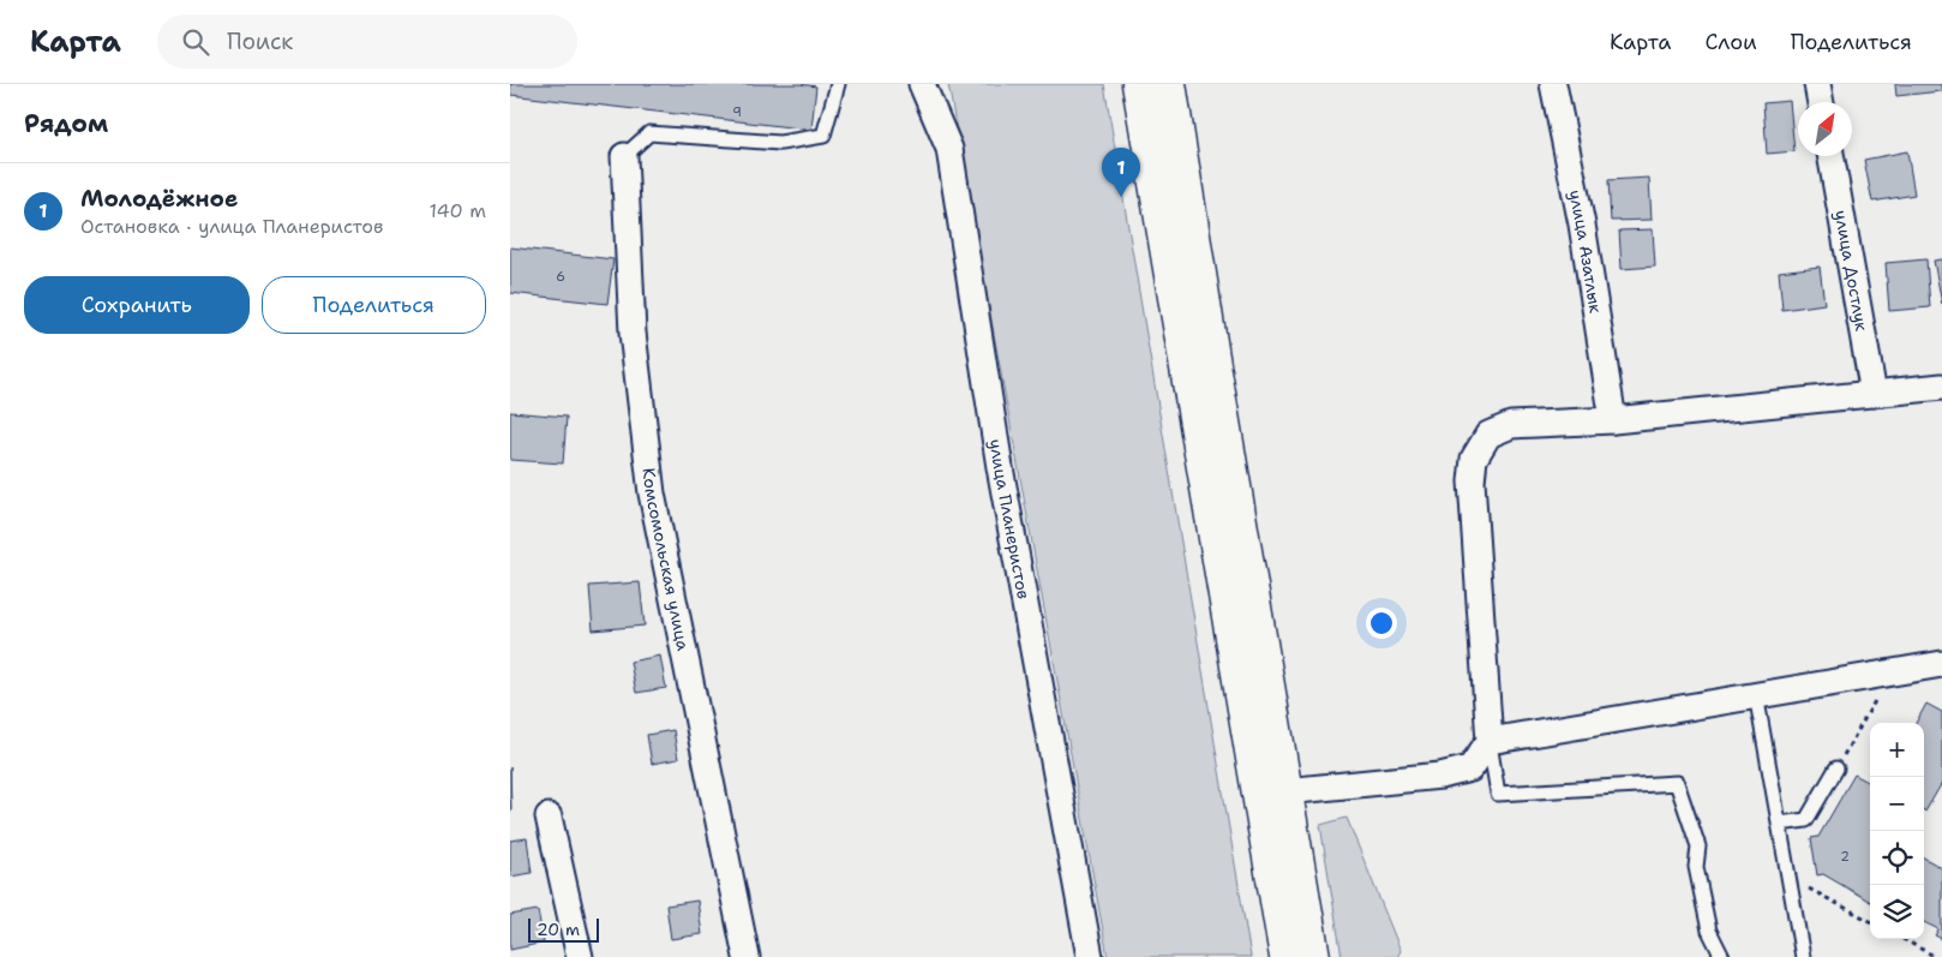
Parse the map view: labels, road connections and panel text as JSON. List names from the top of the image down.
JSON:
{
  "streets": {
    "street": [
      "улица Азатлык",
      "улица Достлук",
      "улица Планеристов",
      "Комсомольская улица"
    ]
  },
  "house_numbers": ["9", "6", "2"],
  "scale_bar": "20 m",
  "north": "top right",
  "page": {
    "header": "Карта",
    "search": "Поиск",
    "nav": ["Карта", "Слои", "Поделиться"],
    "heading": "Рядом",
    "pins": "1",
    "list": [
      {
        "mark": "1",
        "name": "Молодёжное",
        "note": "Остановка · улица Планеристов",
        "value": "140 m"
      }
    ],
    "buttons": ["Сохранить", "Поделиться"],
    "map_buttons": ["+", "−"],
    "scale": "20 m"
  }
}
